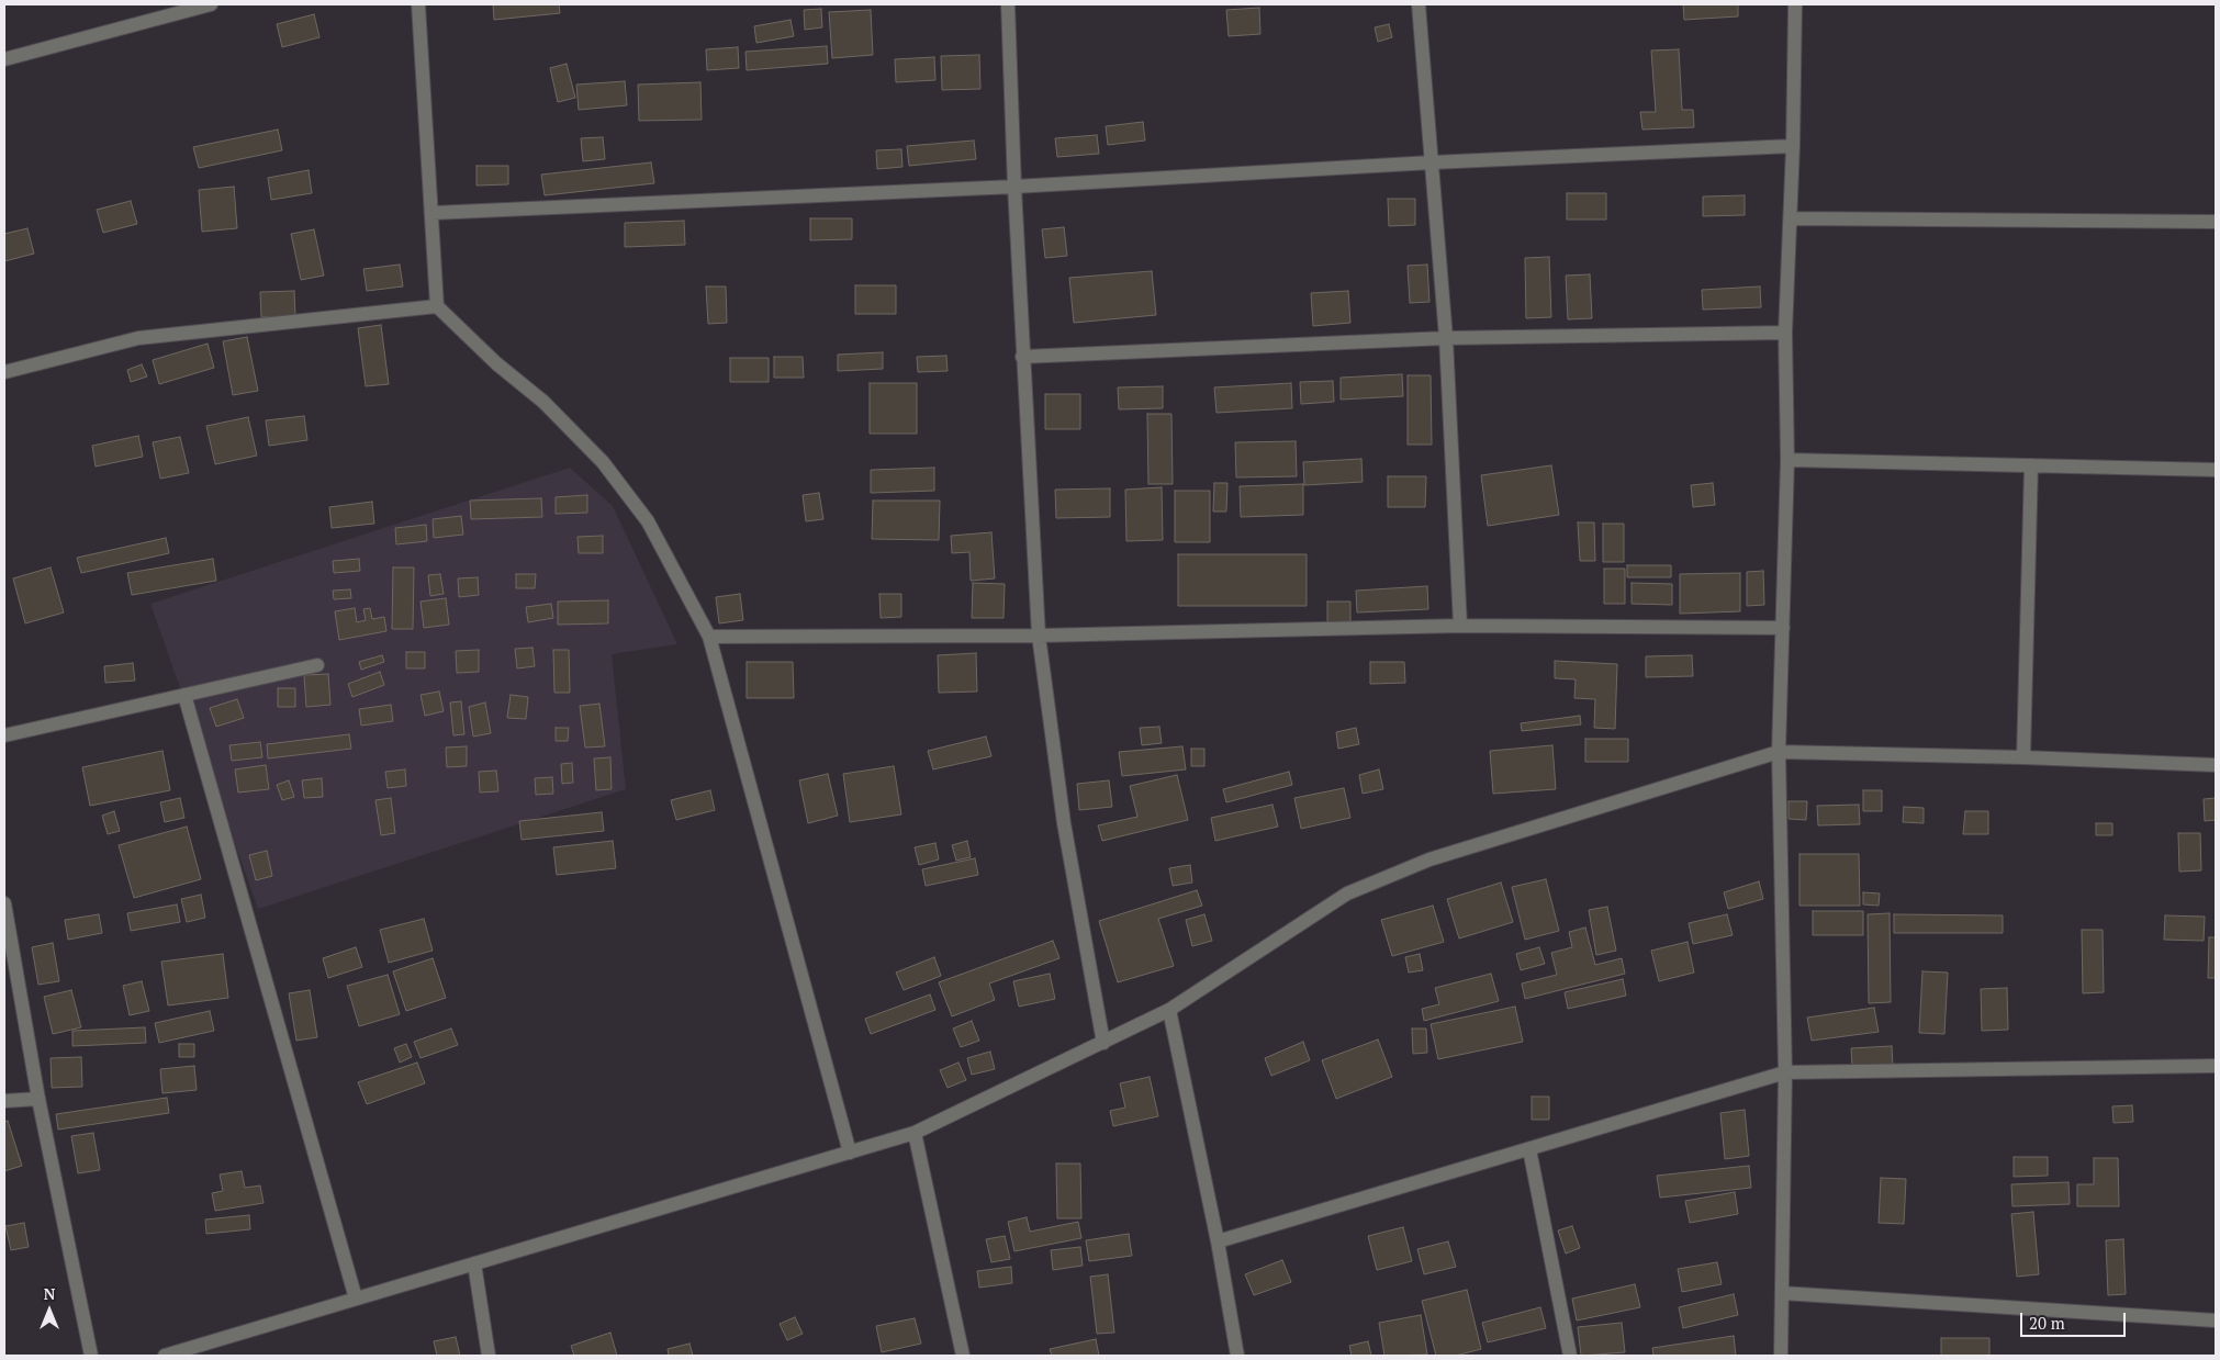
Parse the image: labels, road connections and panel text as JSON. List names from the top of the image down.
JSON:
{
  "scale_bar": "20 m",
  "north": "top"
}
